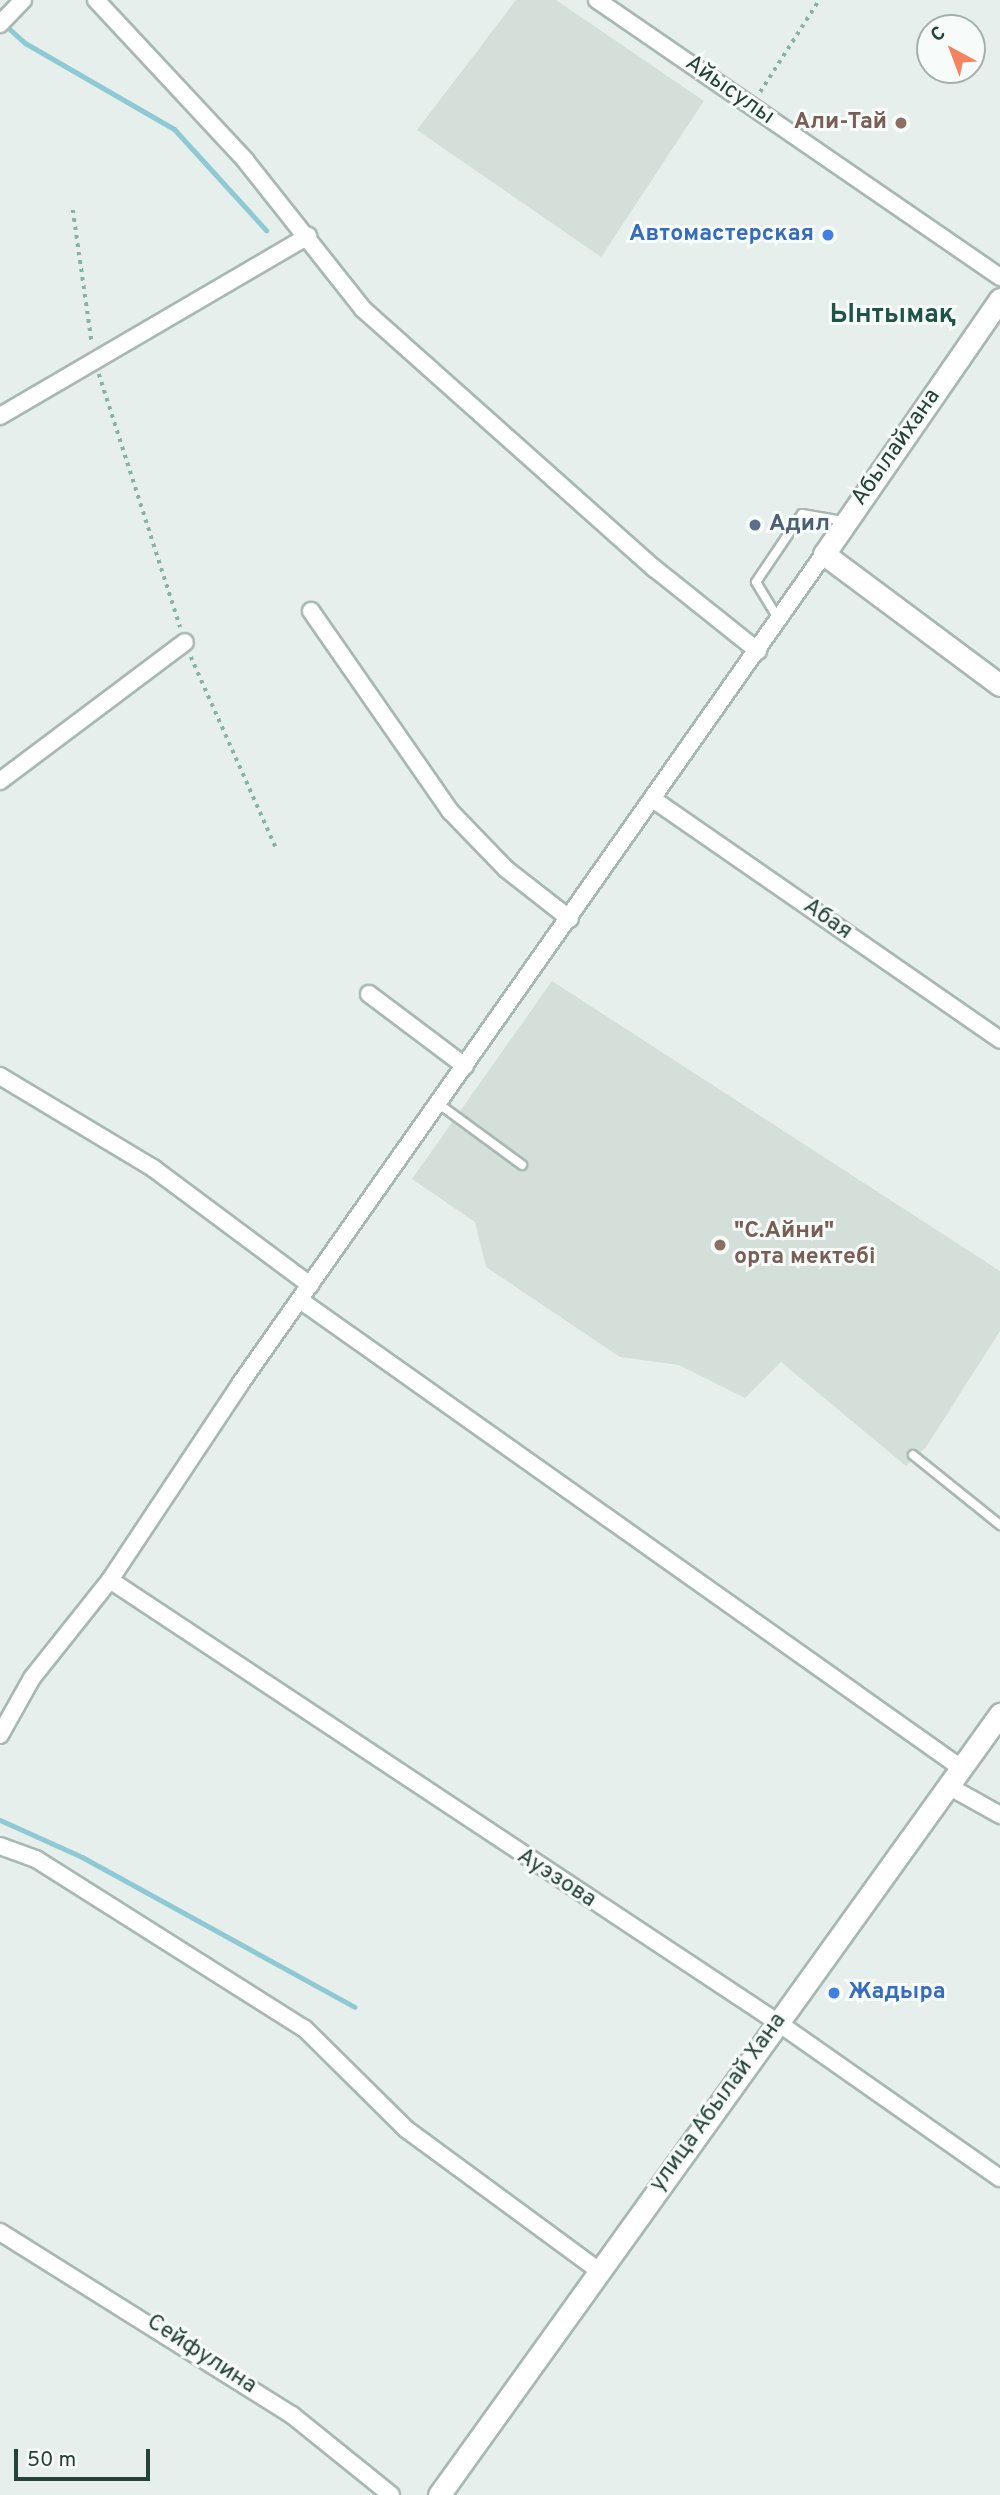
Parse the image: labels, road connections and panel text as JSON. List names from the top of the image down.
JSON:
{
  "streets": {
    "main road": ["Абылайхана", "улица Абылай Хана"],
    "street": [
      "Айысулы",
      "Абая",
      "Ауэзова",
      "Сейфулина"
    ]
  },
  "crossings": [
    ["Ауэзова", "улица Абылай Хана"]
  ],
  "districts": ["Ынтымақ"],
  "places": [
    "Али-Тай",
    "Автомастерская",
    "Адил",
    "\"С.Айни\" орта мектебі",
    "Жадыра"
  ],
  "scale_bar": "50 m",
  "north": "top left"
}
